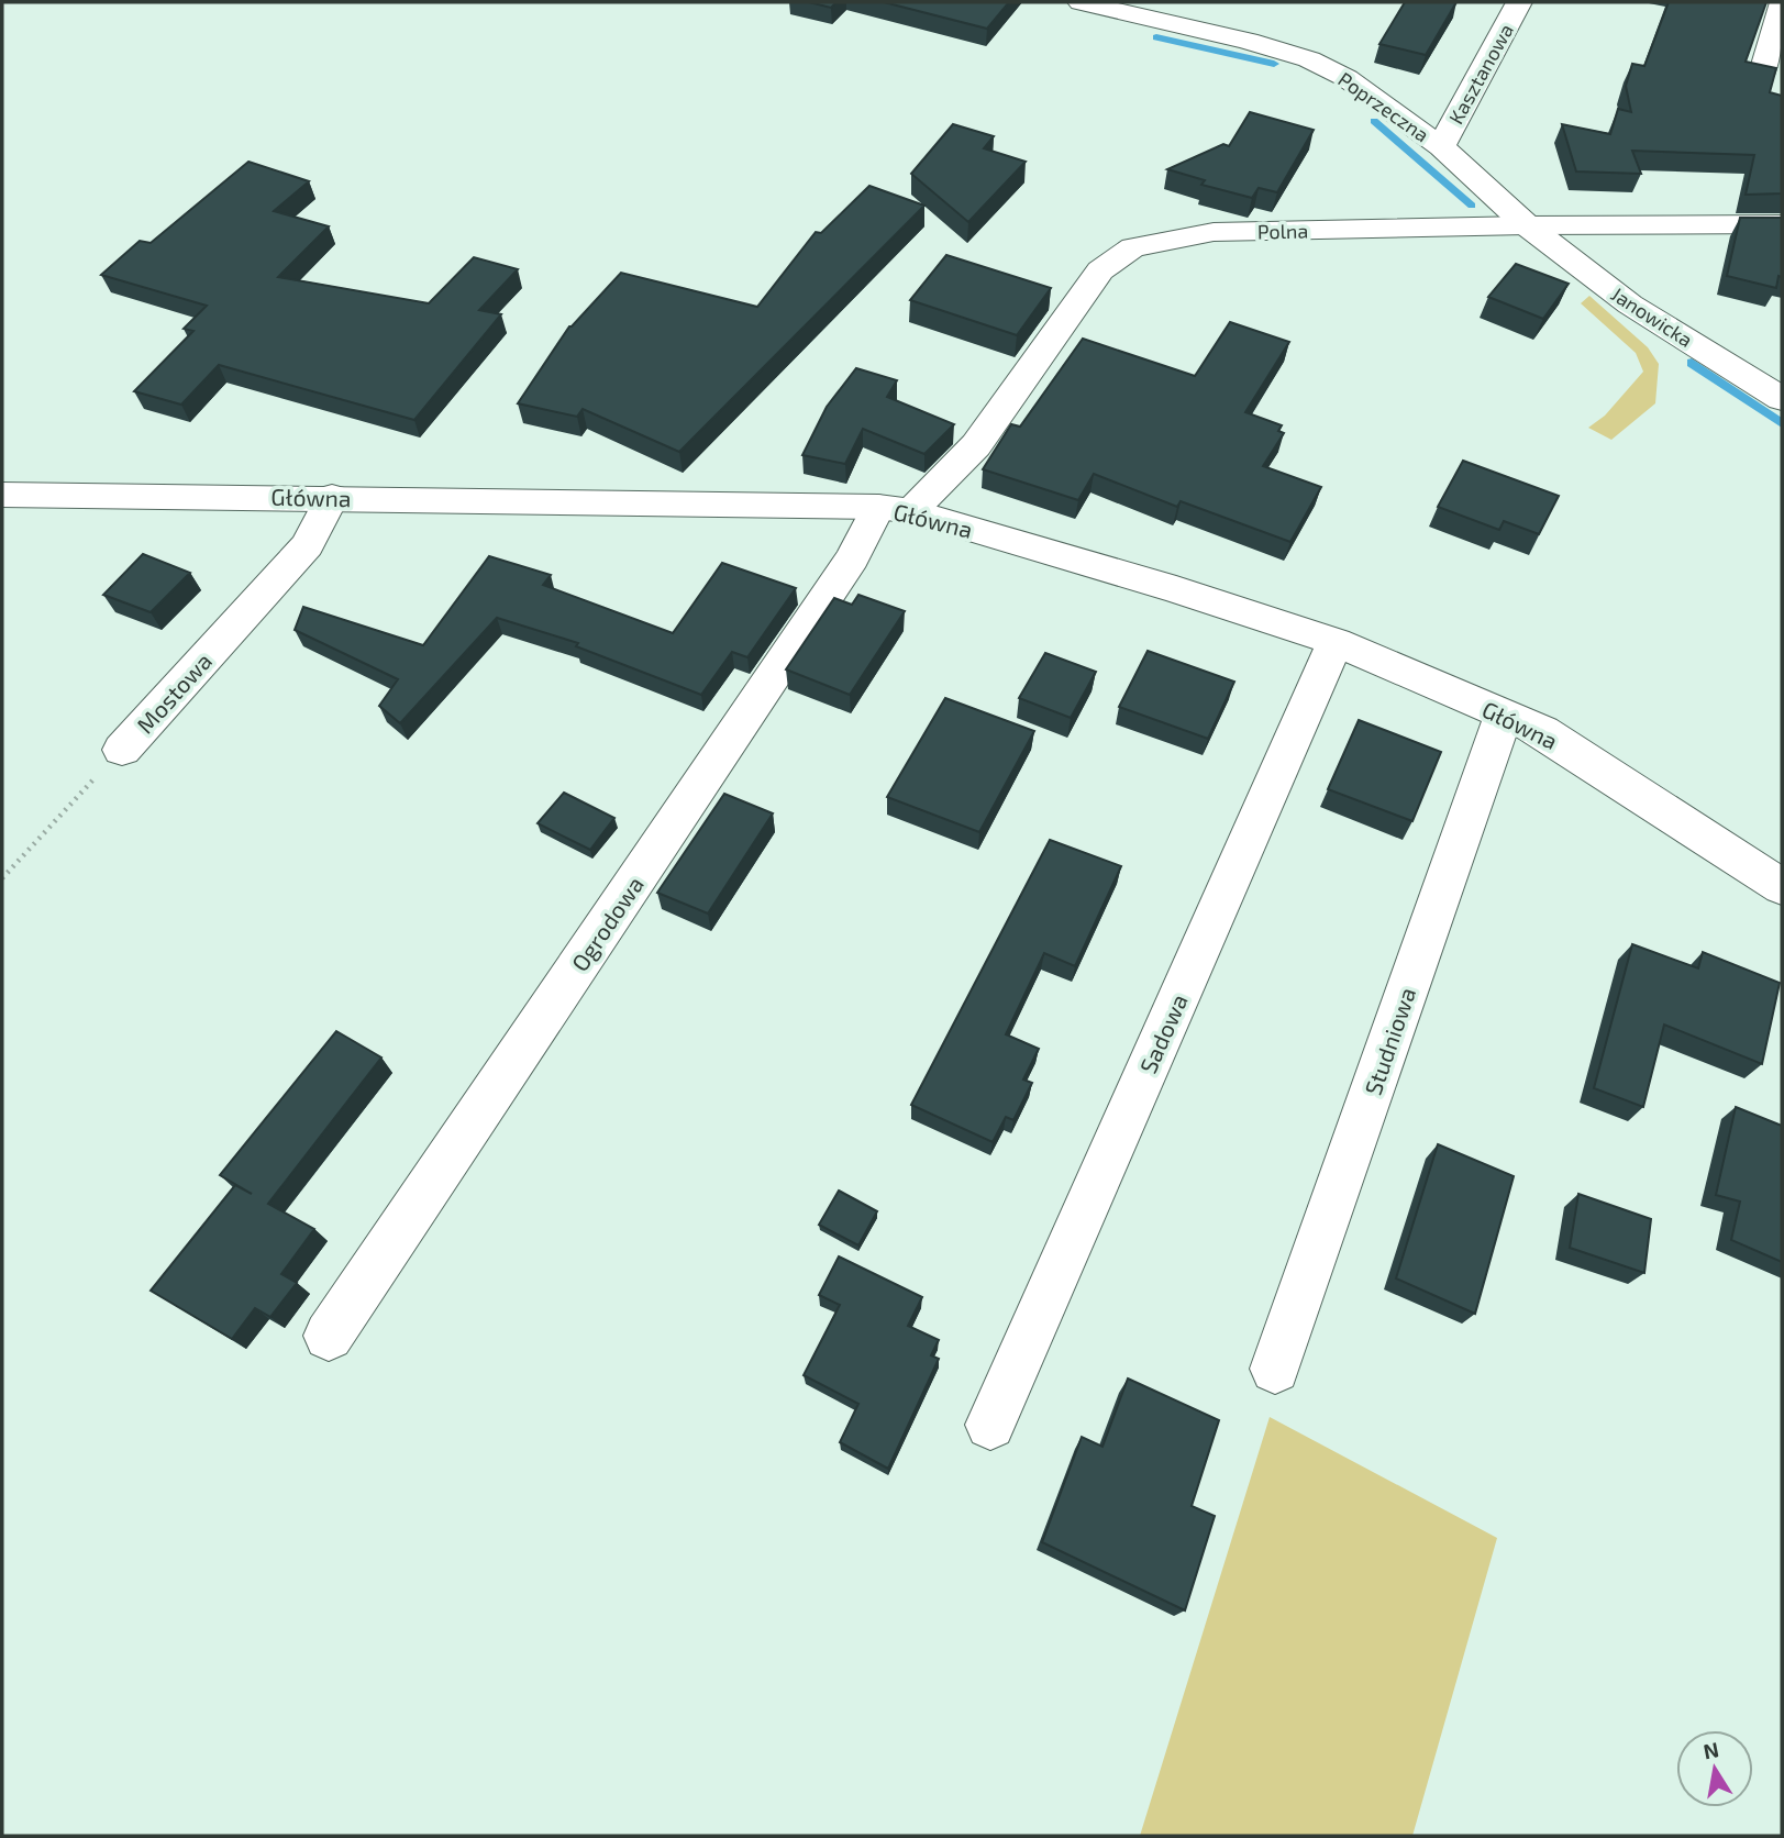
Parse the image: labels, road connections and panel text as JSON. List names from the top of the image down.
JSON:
{
  "streets": {
    "street": [
      "Kasztanowa",
      "Poprzeczna",
      "Polna",
      "Janowicka",
      "Główna",
      "Mostowa",
      "Ogrodowa",
      "Sadowa",
      "Studniowa"
    ]
  },
  "crossings": [
    ["Kasztanowa", "Poprzeczna"],
    ["Poprzeczna", "Polna"],
    ["Poprzeczna", "Janowicka"],
    ["Polna", "Janowicka"],
    ["Polna", "Główna"],
    ["Polna", "Ogrodowa"],
    ["Główna", "Mostowa"],
    ["Główna", "Ogrodowa"],
    ["Główna", "Sadowa"],
    ["Główna", "Studniowa"]
  ],
  "north": "top"
}
